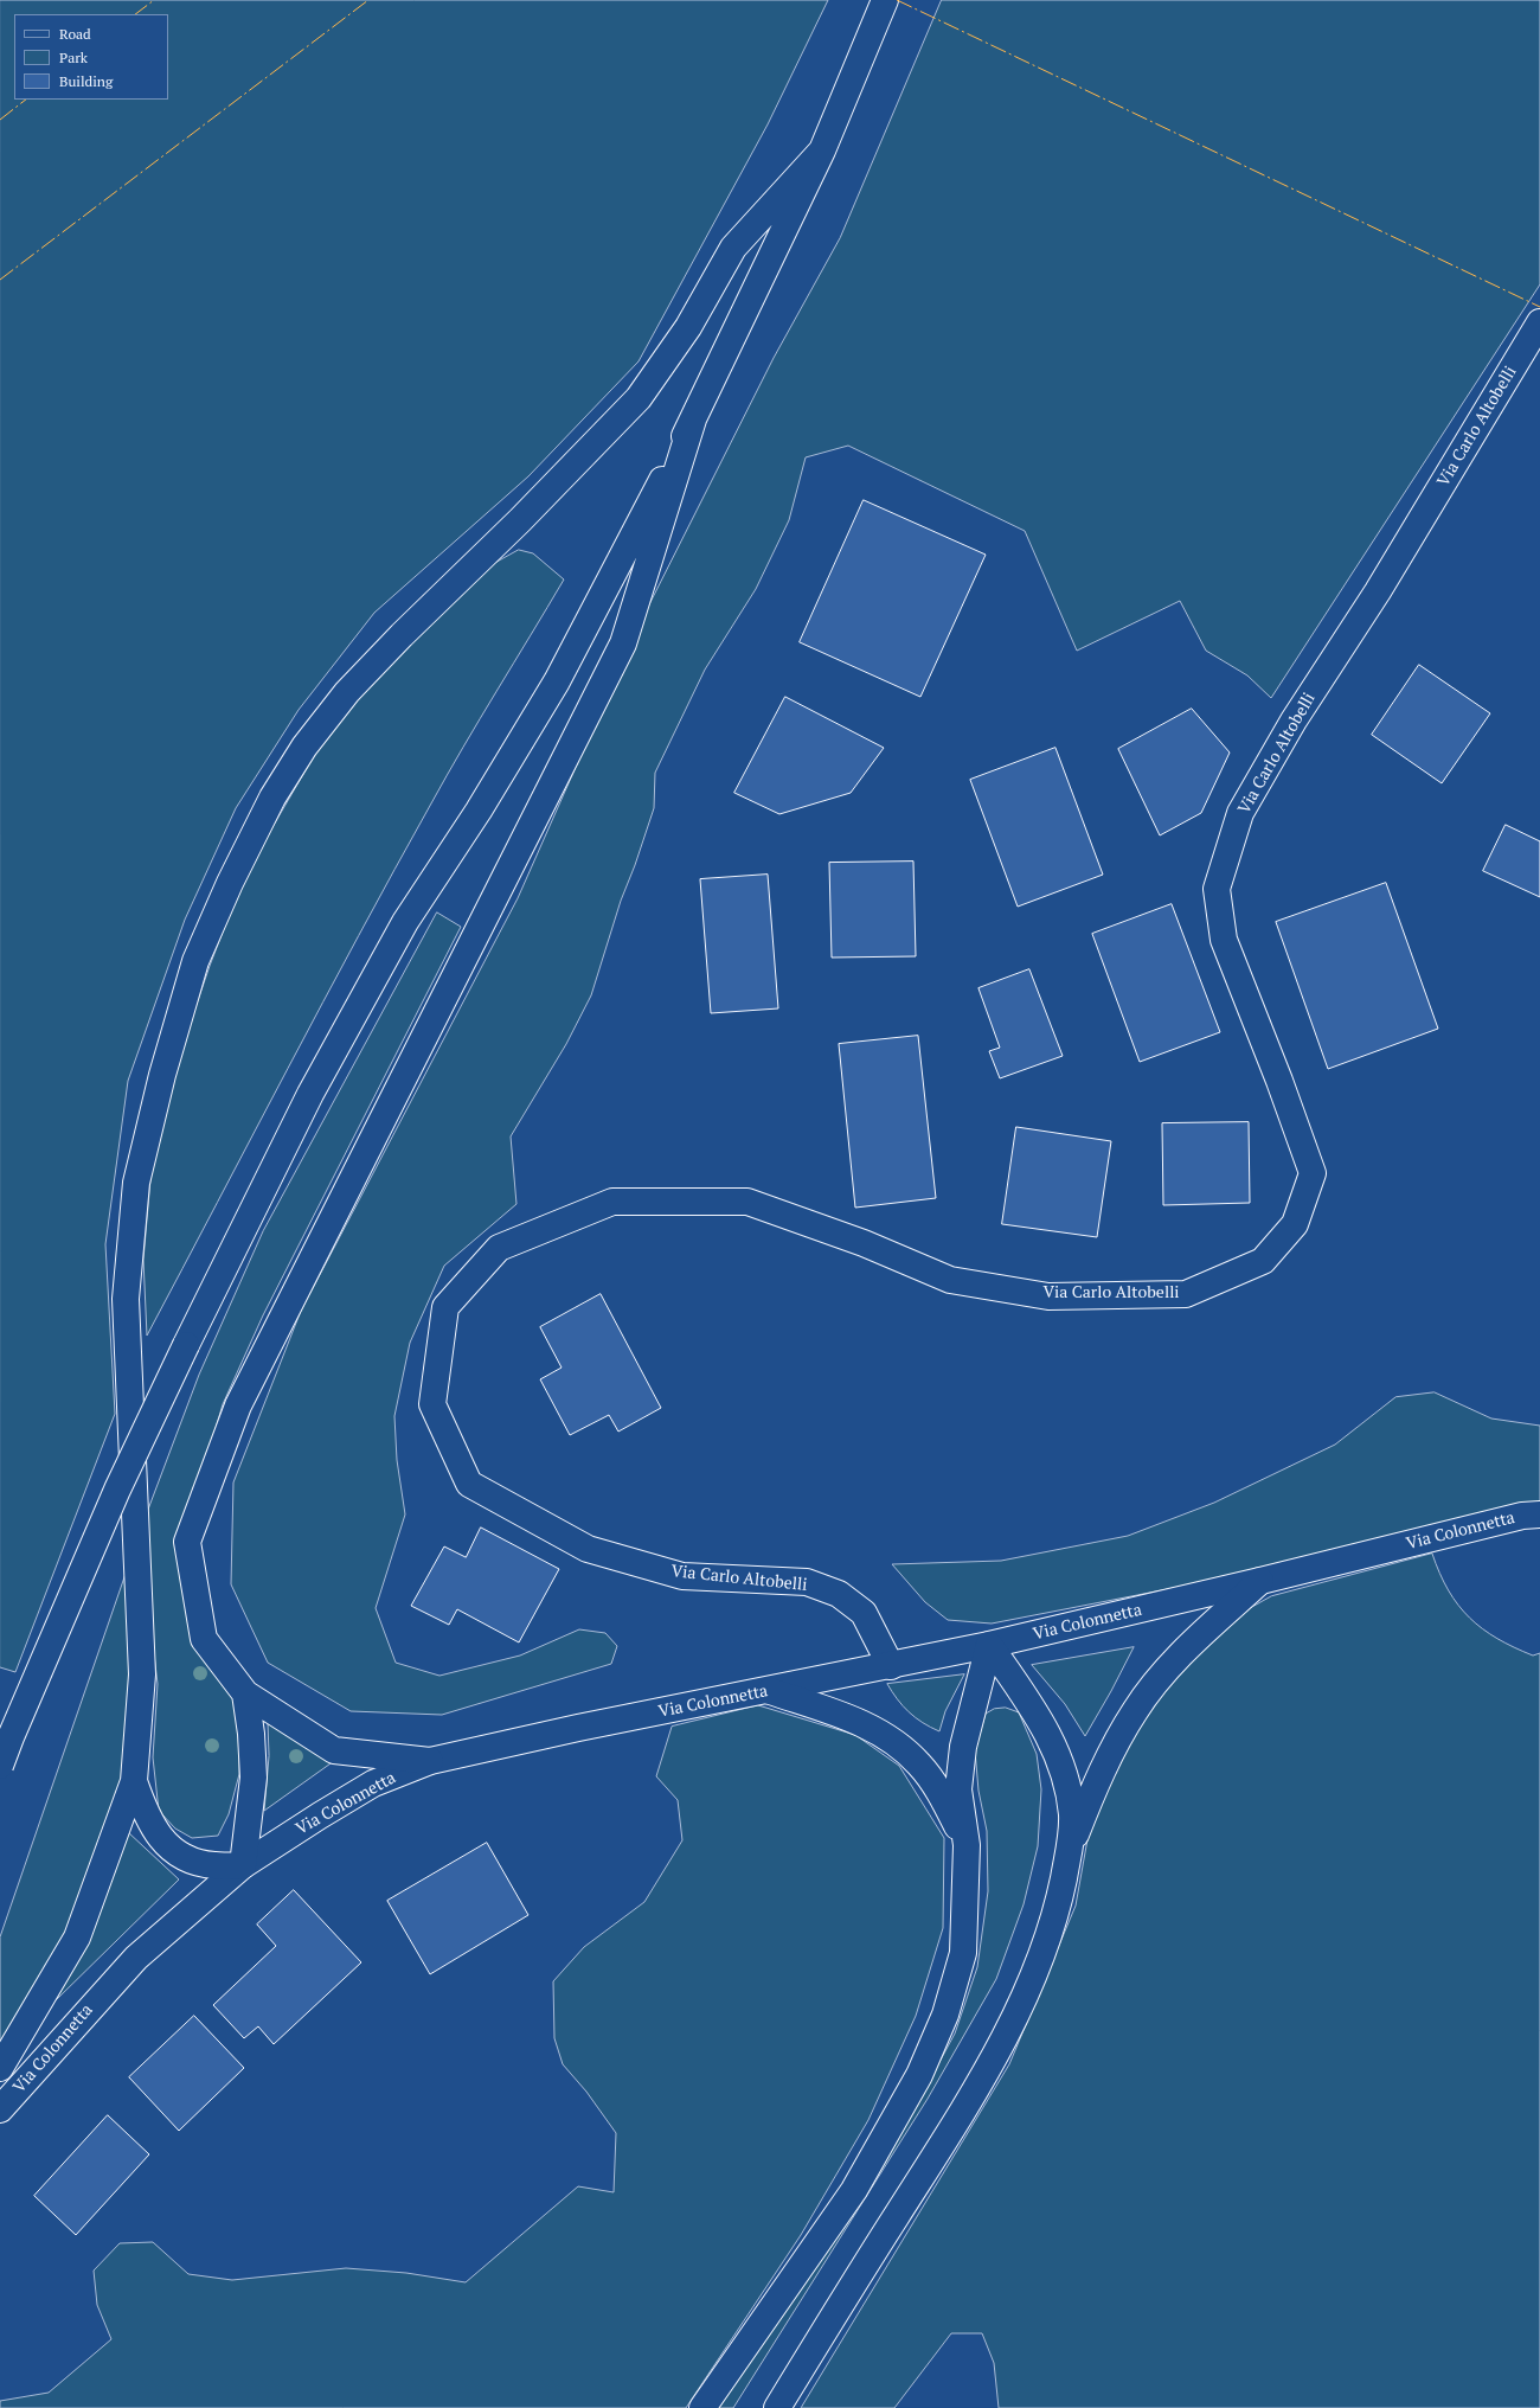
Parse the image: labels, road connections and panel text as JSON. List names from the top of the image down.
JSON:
{
  "streets": {
    "main road": ["Via Carlo Altobelli", "Via Colonnetta"]
  },
  "crossings": [
    ["Via Carlo Altobelli", "Via Colonnetta"]
  ],
  "legend": ["Road", "Park", "Building"]
}
